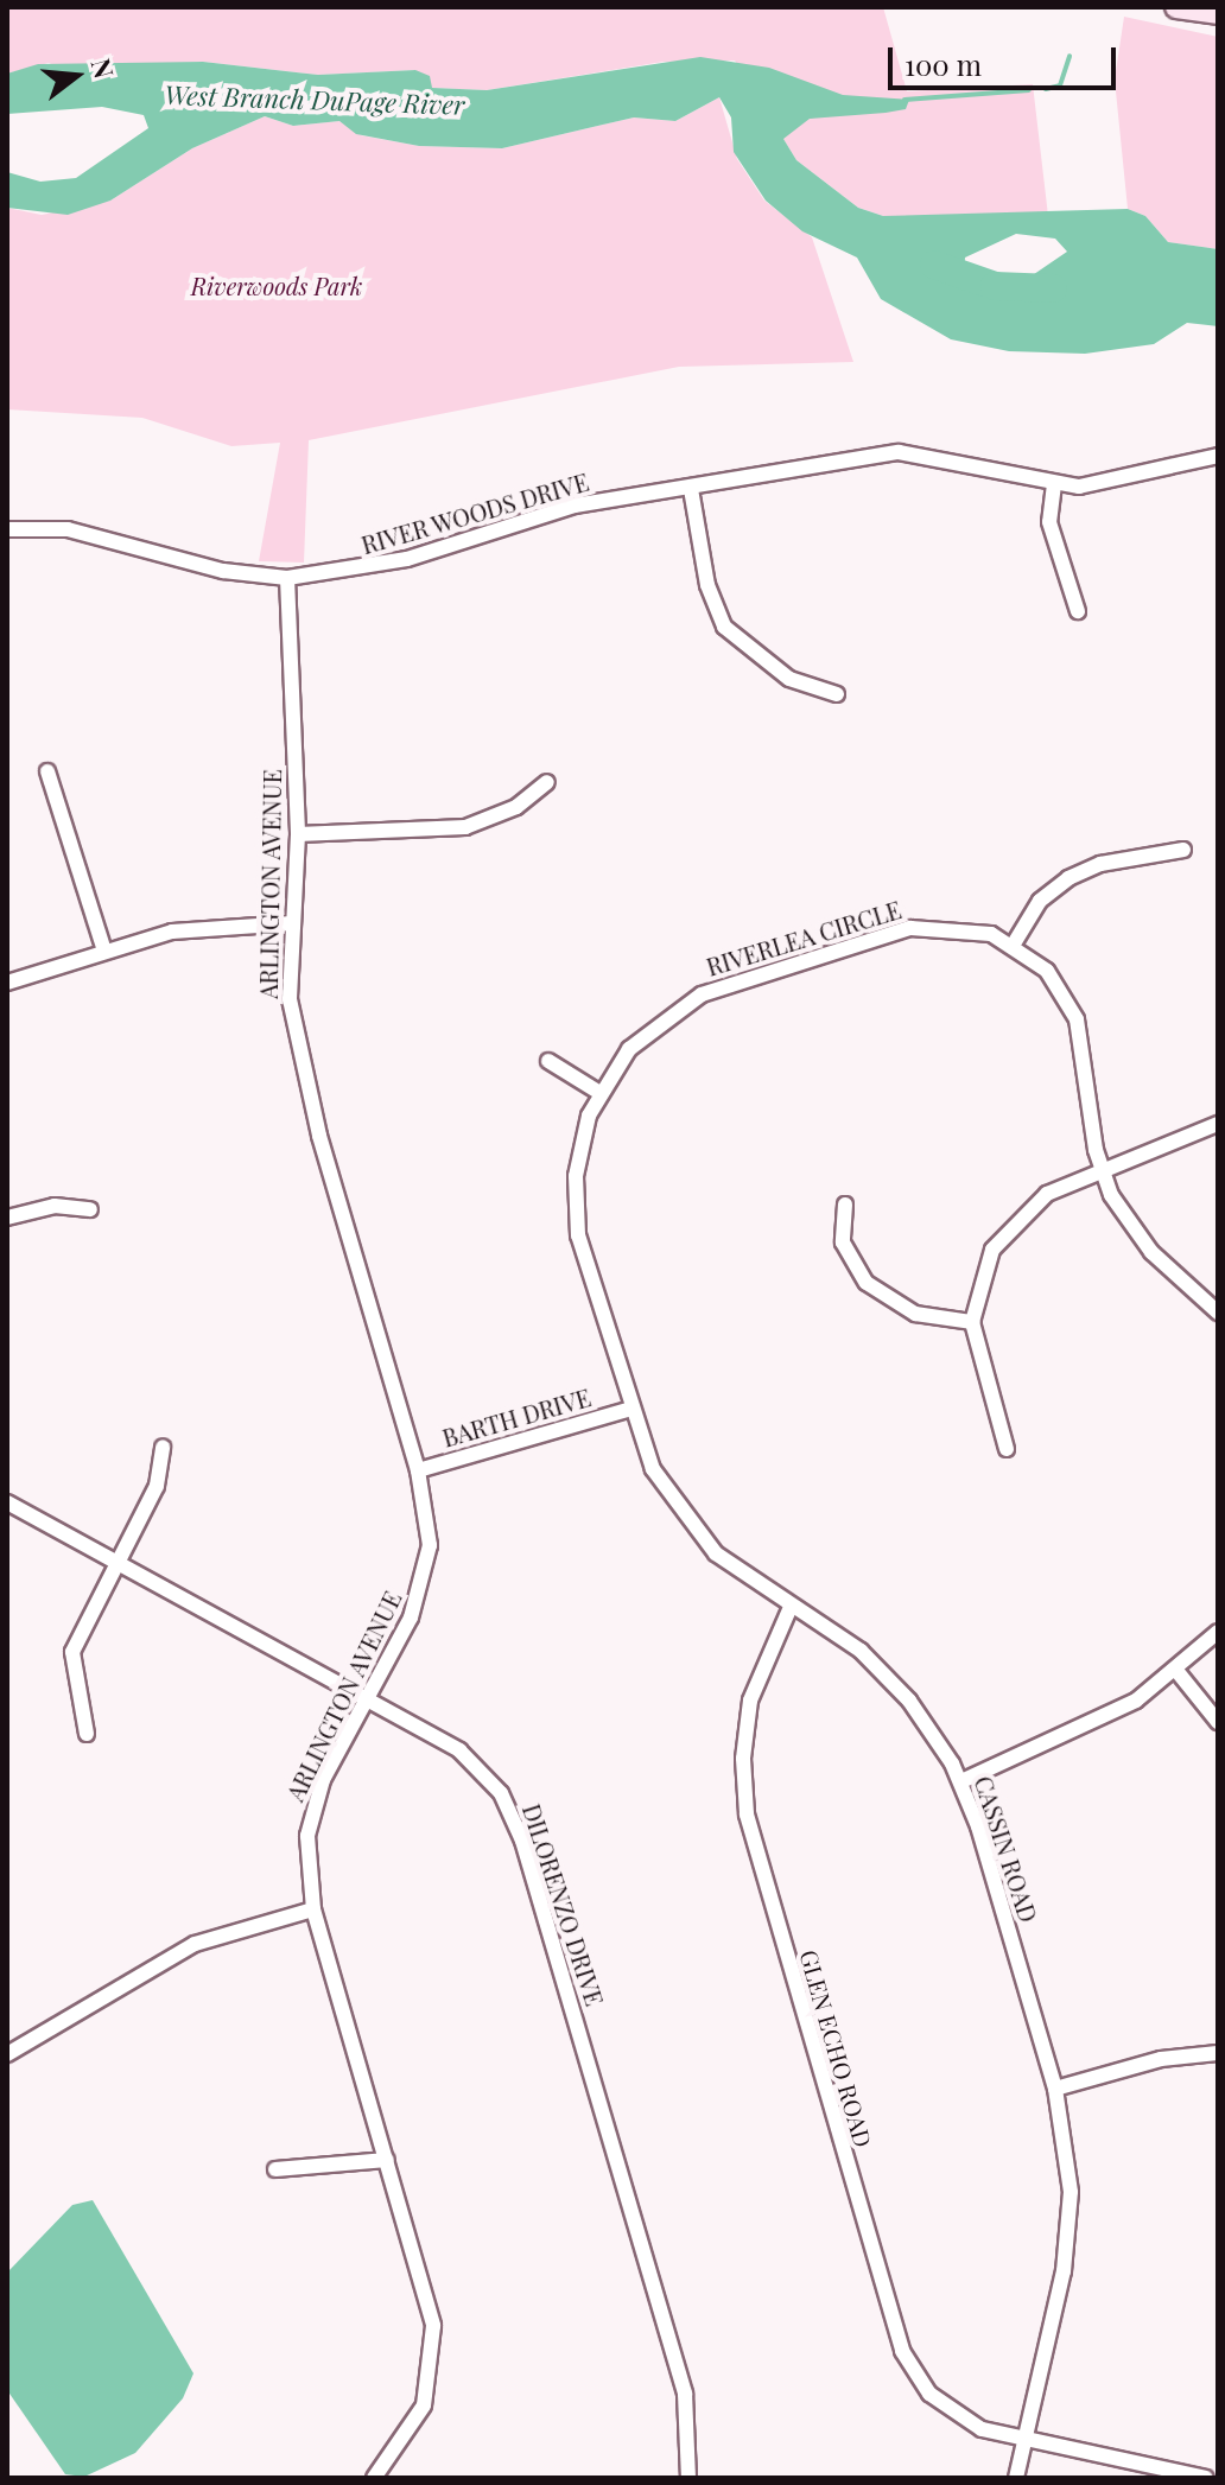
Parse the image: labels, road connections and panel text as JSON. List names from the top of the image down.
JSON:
{
  "streets": {
    "street": [
      "RIVER WOODS DRIVE",
      "ARLINGTON AVENUE",
      "RIVERLEA CIRCLE",
      "BARTH DRIVE",
      "CASSIN ROAD",
      "DILORENZO DRIVE",
      "GLEN ECHO ROAD"
    ]
  },
  "crossings": [
    ["RIVER WOODS DRIVE", "ARLINGTON AVENUE"],
    ["ARLINGTON AVENUE", "BARTH DRIVE"],
    ["ARLINGTON AVENUE", "DILORENZO DRIVE"],
    ["RIVERLEA CIRCLE", "CASSIN ROAD"],
    ["BARTH DRIVE", "CASSIN ROAD"],
    ["CASSIN ROAD", "GLEN ECHO ROAD"]
  ],
  "water": ["West Branch DuPage River"],
  "parks": ["Riverwoods Park"],
  "scale_bar": "100 m",
  "north": "right"
}
